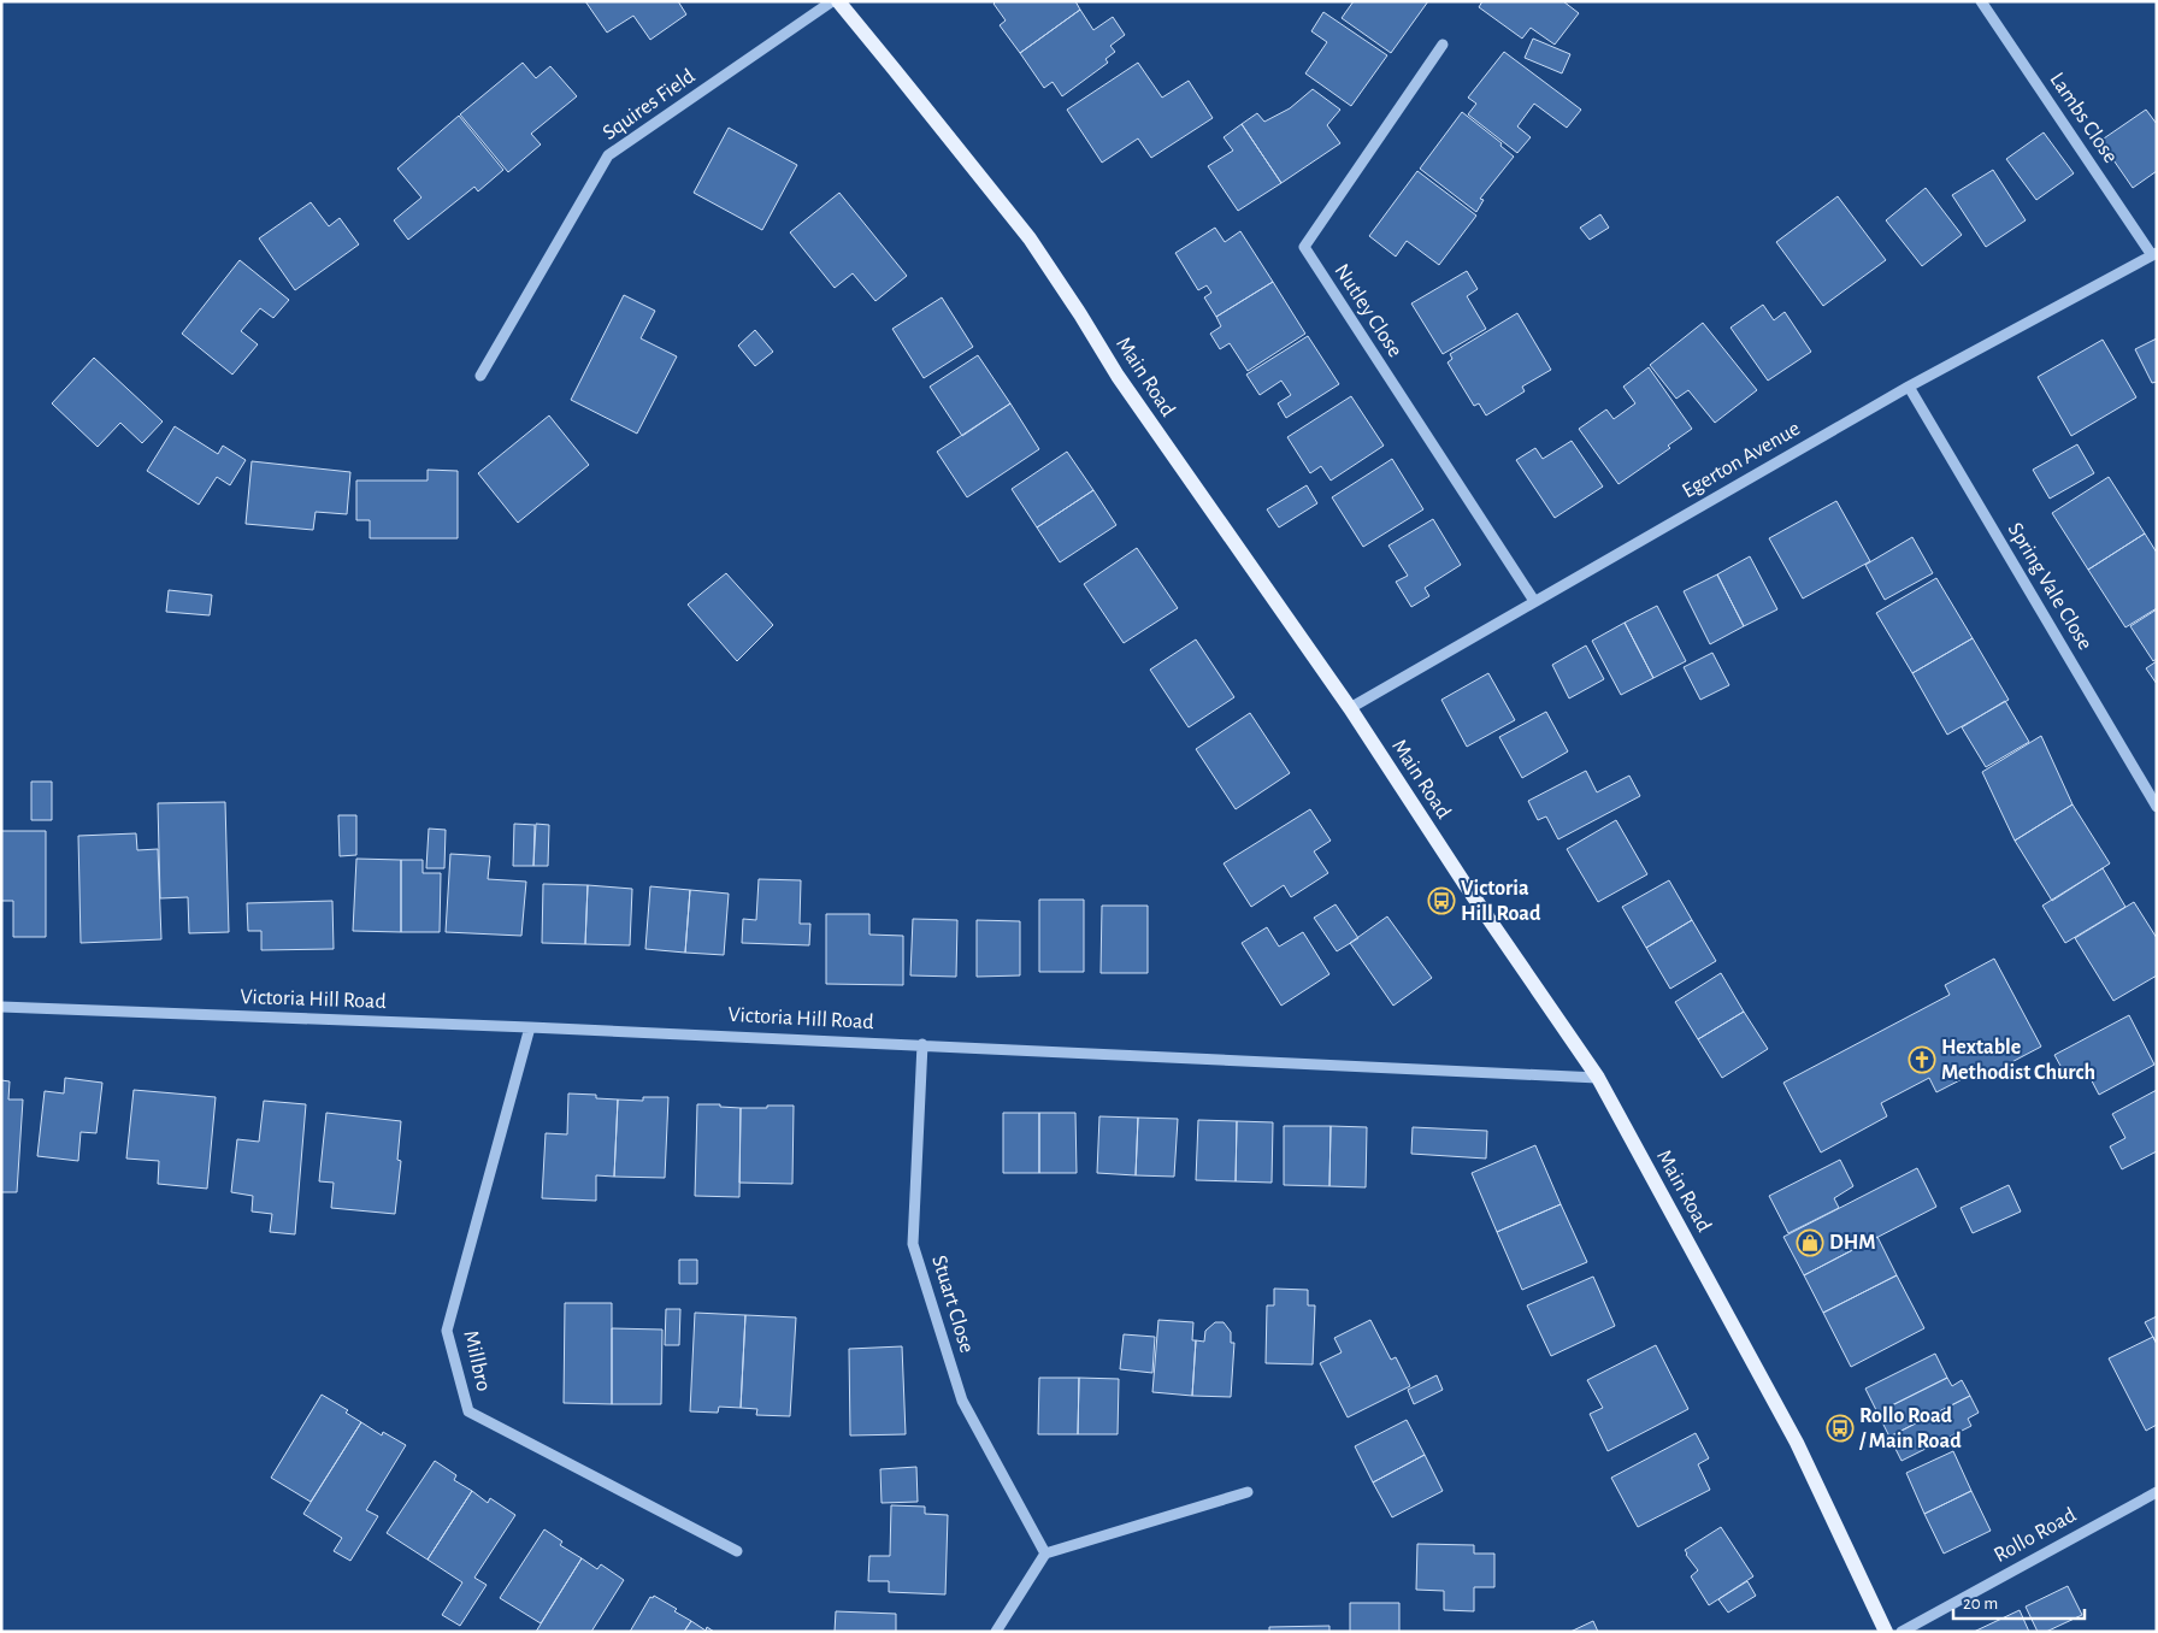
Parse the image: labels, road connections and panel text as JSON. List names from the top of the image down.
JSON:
{
  "streets": {
    "main road": ["Main Road"],
    "street": [
      "Squires Field",
      "Lambs Close",
      "Nutley Close",
      "Egerton Avenue",
      "Spring Vale Close",
      "Victoria Hill Road",
      "Stuart Close",
      "Millbro",
      "Rollo Road"
    ]
  },
  "crossings": [
    ["Lambs Close", "Egerton Avenue"],
    ["Nutley Close", "Egerton Avenue"],
    ["Main Road", "Egerton Avenue"],
    ["Main Road", "Victoria Hill Road"],
    ["Egerton Avenue", "Spring Vale Close"],
    ["Victoria Hill Road", "Stuart Close"],
    ["Victoria Hill Road", "Millbro"]
  ],
  "places": {
    "bus stop": ["Victoria Hill Road", "Rollo Road / Main Road"],
    "church": ["Hextable Methodist Church"],
    "shop": ["DHM"]
  },
  "scale_bar": "20 m"
}
